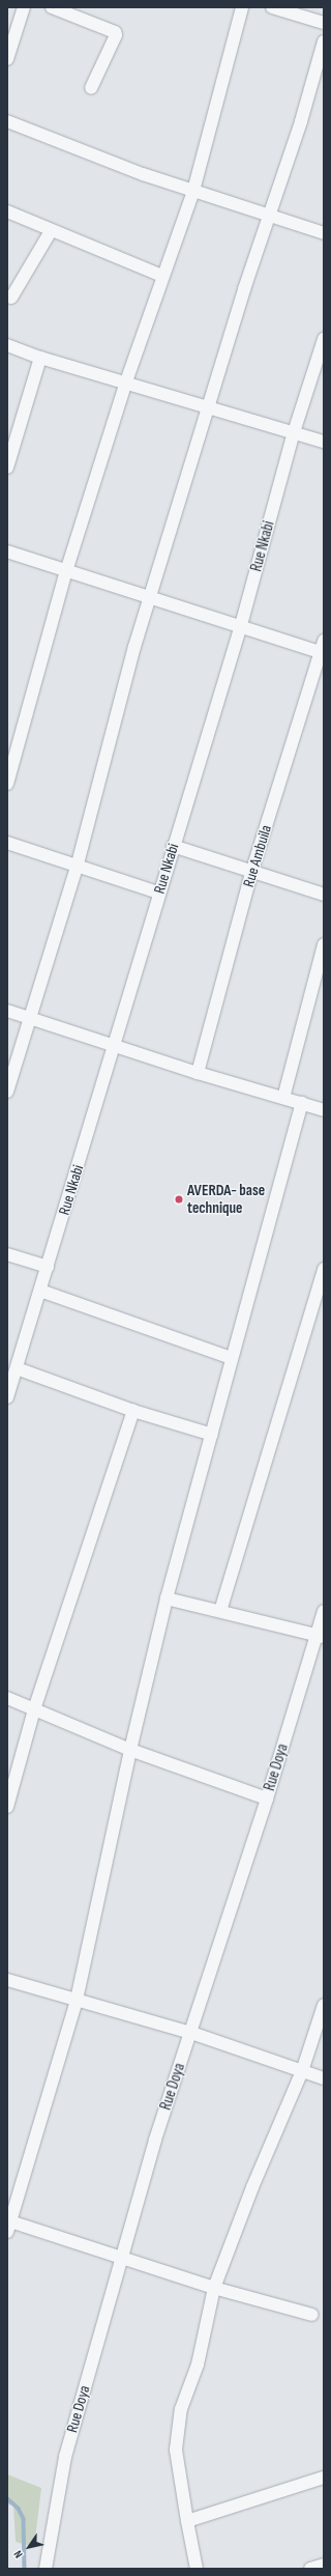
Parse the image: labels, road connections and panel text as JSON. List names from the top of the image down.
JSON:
{
  "streets": {
    "street": ["Rue Nkabi", "Rue Ambuila", "Rue Doya"]
  },
  "places": ["AVERDA- base technique"],
  "north": "bottom left"
}
